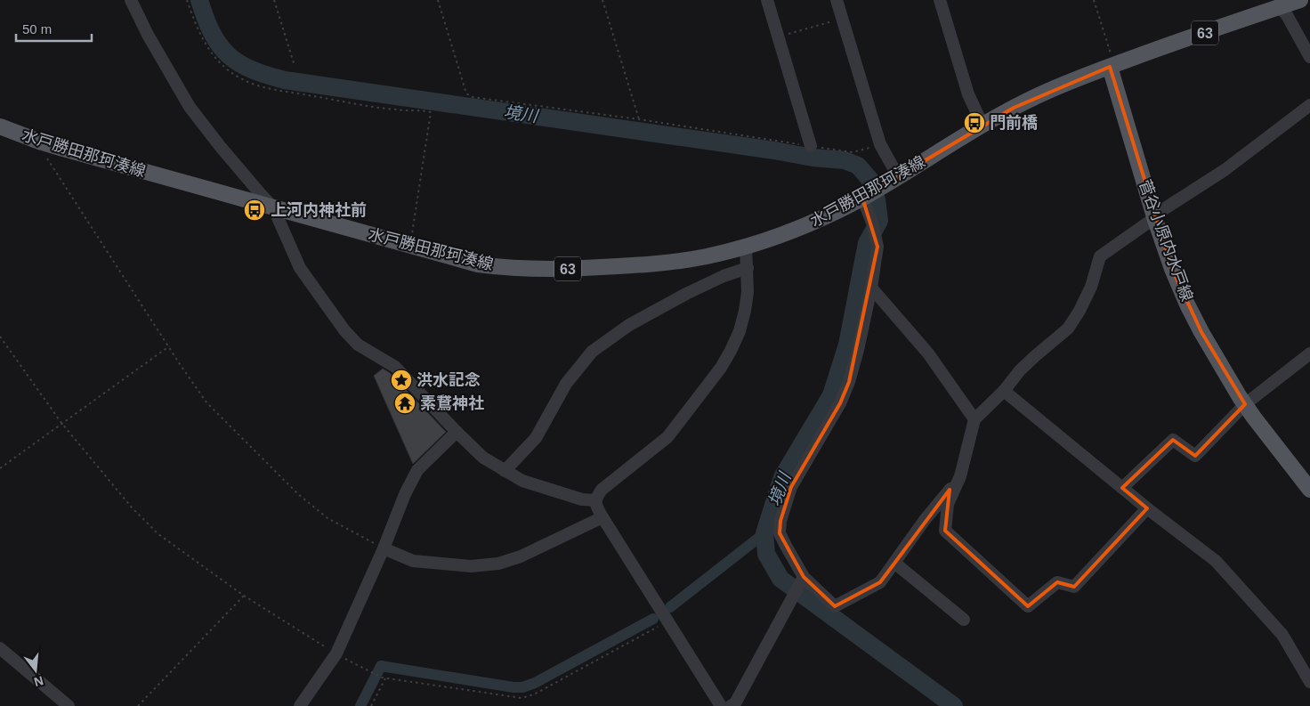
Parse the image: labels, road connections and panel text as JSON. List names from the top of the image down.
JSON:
{
  "streets": {
    "main road": ["63", "水戸勝田那珂湊線", "菅谷小原内水戸線"]
  },
  "crossings": [
    ["水戸勝田那珂湊線", "菅谷小原内水戸線"]
  ],
  "water": ["境川"],
  "places": {
    "bus stop": ["門前橋", "上河内神社前"],
    "place": ["洪水記念"],
    "temple": ["素鵞神社"]
  },
  "scale_bar": "50 m",
  "north": "bottom"
}
